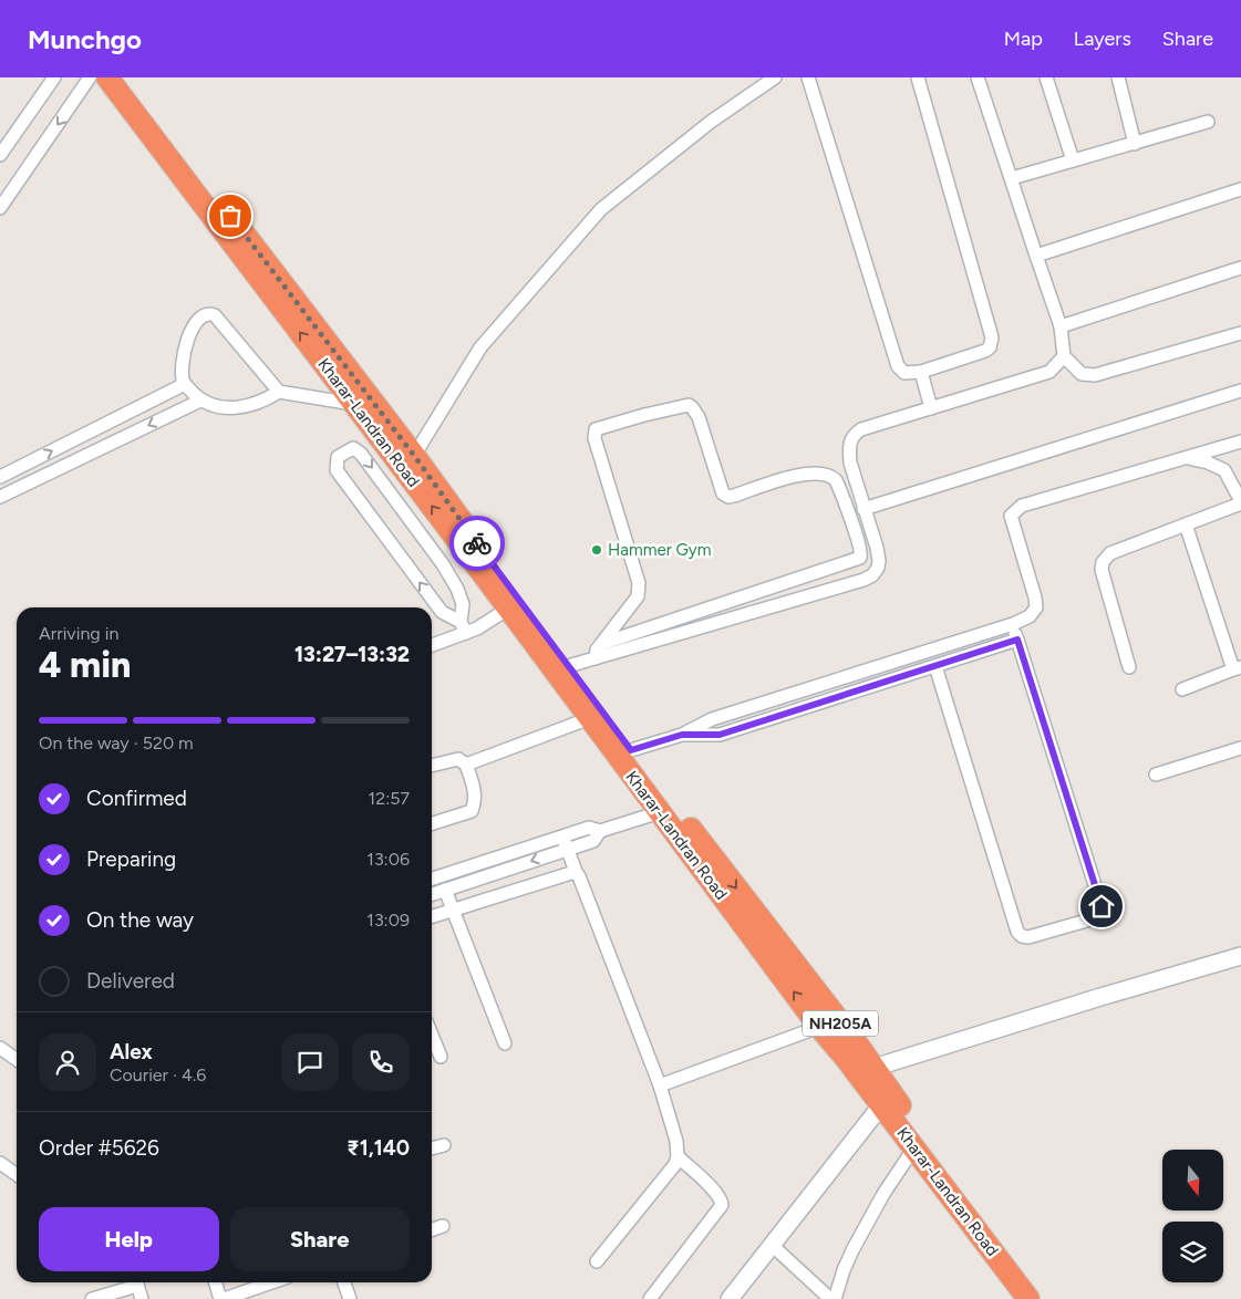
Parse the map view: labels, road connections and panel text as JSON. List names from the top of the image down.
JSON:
{
  "streets": {
    "highway": ["Kharar-Landran Road", "NH205A"]
  },
  "crossings": [
    ["Kharar-Landran Road", "NH205A"]
  ],
  "places": ["Hammer Gym"],
  "north": "bottom",
  "page": {
    "header": "Munchgo",
    "nav": ["Map", "Layers", "Share"],
    "heading": ["4 min", "Arriving in", "13:27–13:32"],
    "panel": [
      "Alex",
      "Courier · 4.6",
      "Order #5626",
      "₹1,140"
    ],
    "bar": "On the way · 520 m",
    "list": [
      ["Confirmed", "12:57"],
      ["Preparing", "13:06"],
      ["On the way", "13:09"],
      "Delivered"
    ],
    "buttons": ["Help", "Share"]
  }
}
